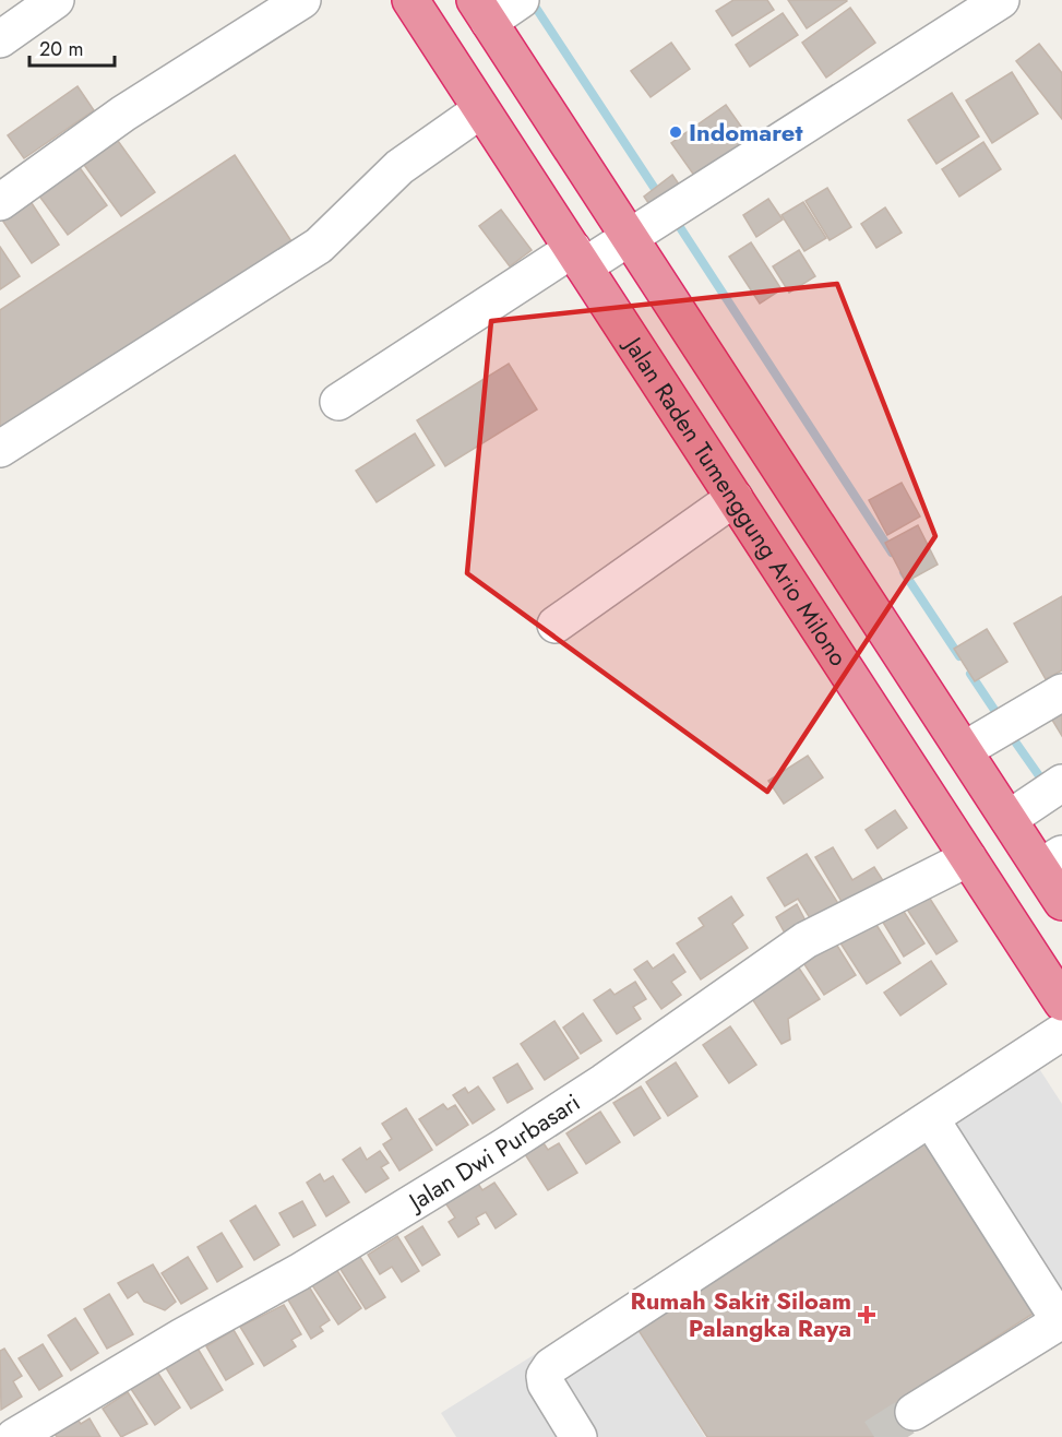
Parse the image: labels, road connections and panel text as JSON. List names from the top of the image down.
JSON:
{
  "streets": {
    "highway": ["Jalan Raden Tumenggung Ario Milono"],
    "street": ["Jalan Dwi Purbasari"]
  },
  "crossings": [
    ["Jalan Raden Tumenggung Ario Milono", "Jalan Dwi Purbasari"]
  ],
  "places": {
    "other": ["Indomaret"],
    "health": ["Rumah Sakit Siloam Palangka Raya"]
  },
  "scale_bar": "20 m"
}
